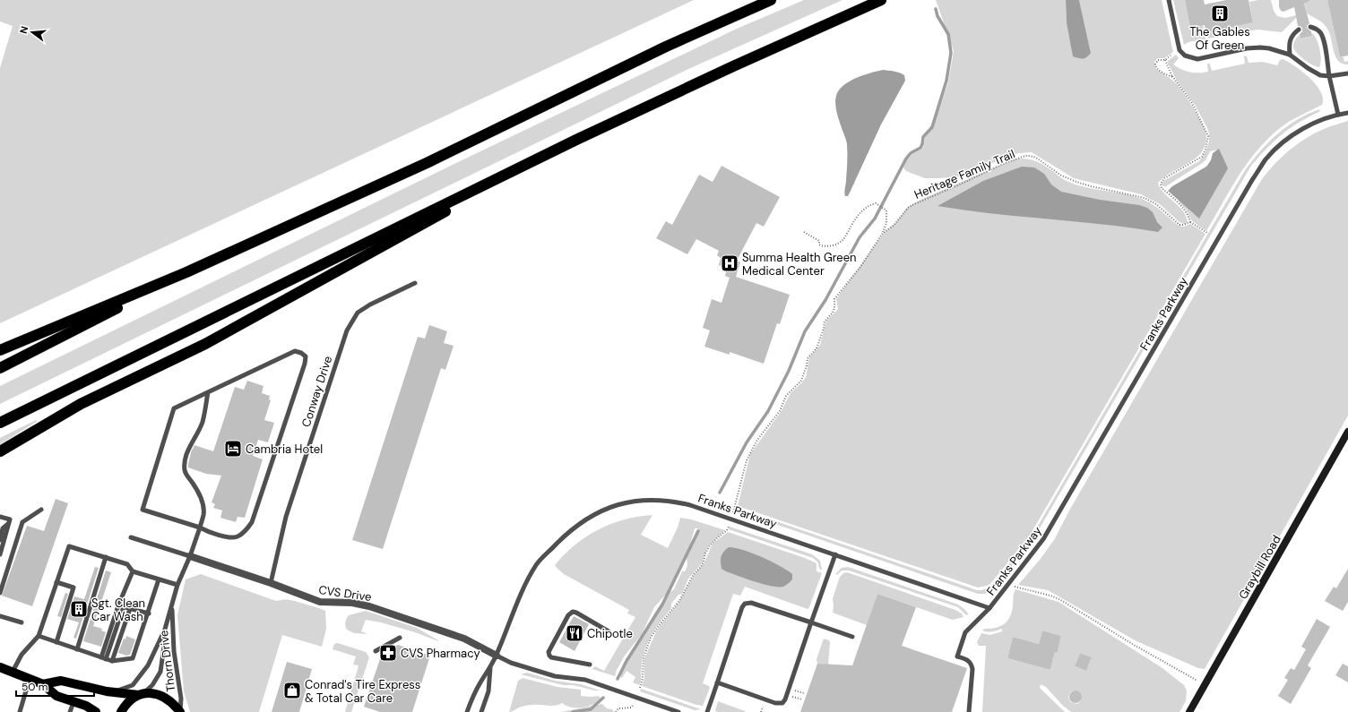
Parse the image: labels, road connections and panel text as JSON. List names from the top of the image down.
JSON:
{
  "streets": {
    "street": ["Graybill Road", "CVS Drive"],
    "lane": ["Franks Parkway", "Conway Drive", "Thorn Drive"],
    "path": ["Heritage Family Trail"]
  },
  "crossings": [
    ["Heritage Family Trail", "Franks Parkway"],
    ["Franks Parkway", "CVS Drive"],
    ["Conway Drive", "CVS Drive"],
    ["CVS Drive", "Thorn Drive"]
  ],
  "places": {
    "building": ["The Gables Of Green", "Sgt. Clean Car Wash"],
    "hospital": ["Summa Health Green Medical Center"],
    "hotel": ["Cambria Hotel"],
    "restaurant": ["Chipotle"],
    "pharmacy": ["CVS Pharmacy"],
    "shop": ["Conrad's Tire Express & Total Car Care"]
  },
  "scale_bar": "50 m",
  "north": "left"
}
